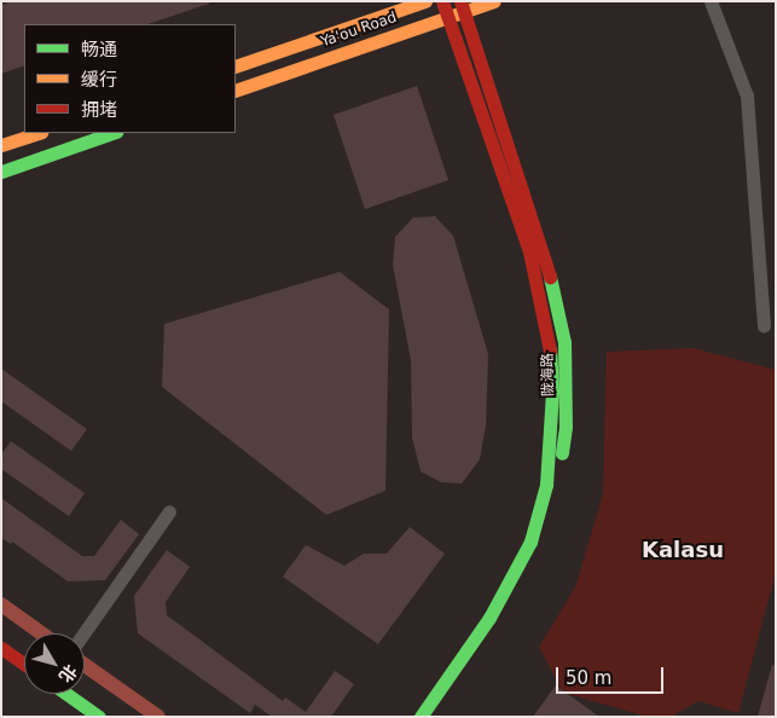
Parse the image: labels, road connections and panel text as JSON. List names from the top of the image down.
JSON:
{
  "streets": {
    "main road": ["Ya'ou Road", "陇海路"]
  },
  "crossings": [
    ["Ya'ou Road", "陇海路"]
  ],
  "districts": ["Kalasu"],
  "legend": ["畅通", "缓行", "拥堵"],
  "scale_bar": "50 m",
  "north": "bottom right"
}
